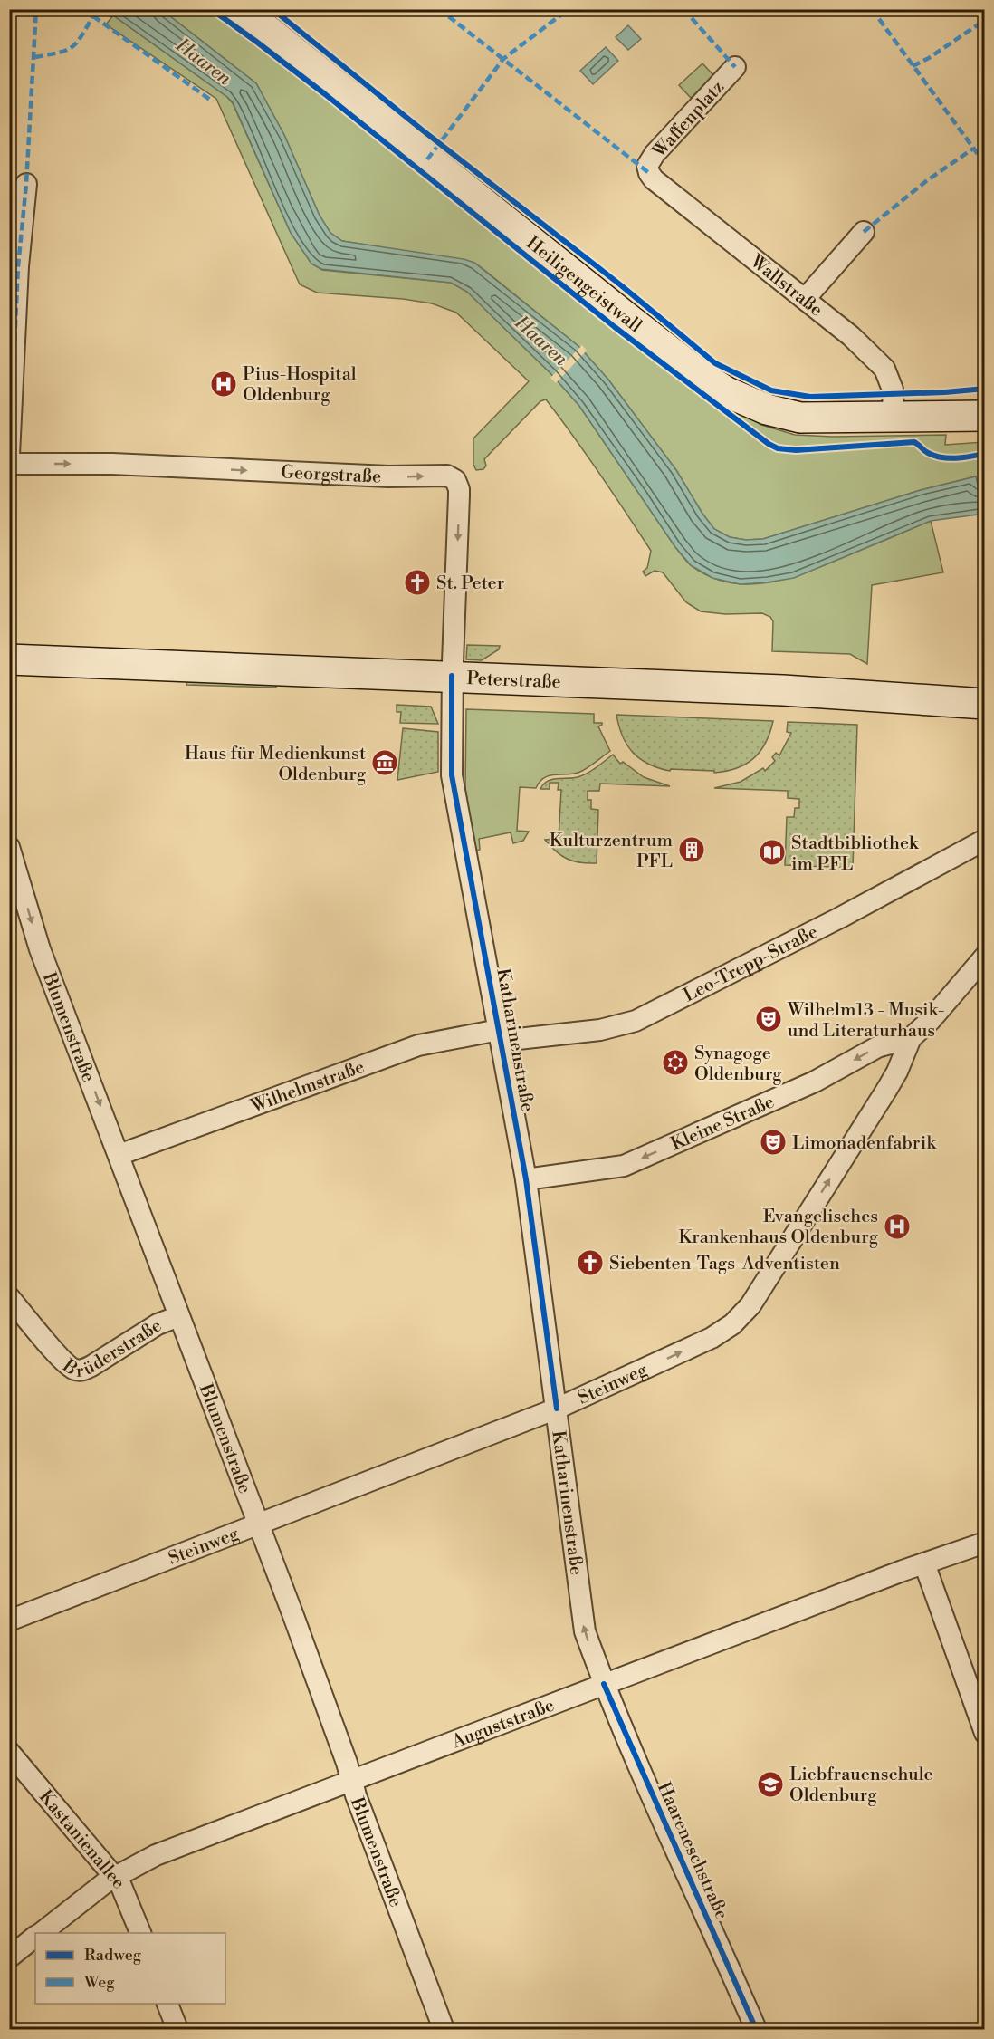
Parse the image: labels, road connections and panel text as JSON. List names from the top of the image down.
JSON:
{
  "streets": {
    "street": [
      "Waffenplatz",
      "Heiligengeistwall",
      "Wallstraße",
      "Georgstraße",
      "Peterstraße",
      "Leo-Trepp-Straße",
      "Blumenstraße",
      "Katharinenstraße",
      "Wilhelmstraße",
      "Kleine Straße",
      "Brüderstraße",
      "Steinweg",
      "Auguststraße",
      "Kastanienallee",
      "Haareneschstraße"
    ]
  },
  "crossings": [
    ["Waffenplatz", "Wallstraße"],
    ["Heiligengeistwall", "Wallstraße"],
    ["Georgstraße", "Peterstraße"],
    ["Georgstraße", "Katharinenstraße"],
    ["Peterstraße", "Katharinenstraße"],
    ["Leo-Trepp-Straße", "Katharinenstraße"],
    ["Leo-Trepp-Straße", "Wilhelmstraße"],
    ["Blumenstraße", "Wilhelmstraße"],
    ["Blumenstraße", "Brüderstraße"],
    ["Blumenstraße", "Steinweg"],
    ["Blumenstraße", "Auguststraße"],
    ["Katharinenstraße", "Wilhelmstraße"],
    ["Katharinenstraße", "Kleine Straße"],
    ["Katharinenstraße", "Steinweg"],
    ["Katharinenstraße", "Auguststraße"],
    ["Katharinenstraße", "Haareneschstraße"],
    ["Kleine Straße", "Steinweg"],
    ["Auguststraße", "Kastanienallee"],
    ["Auguststraße", "Haareneschstraße"]
  ],
  "one_way": ["Kleine Straße", "Steinweg"],
  "water": ["Haaren"],
  "places": {
    "hospital": ["Pius-Hospital Oldenburg", "Evangelisches Krankenhaus Oldenburg"],
    "church": ["St. Peter", "Siebenten-Tags-Adventisten"],
    "museum": ["Haus für Medienkunst Oldenburg"],
    "building": ["Kulturzentrum PFL"],
    "library": ["Stadtbibliothek im PFL"],
    "theatre": ["Wilhelm13 - Musik- und Literaturhaus", "Limonadenfabrik"],
    "synagogue": ["Synagoge Oldenburg"],
    "school or university": ["Liebfrauenschule Oldenburg"]
  },
  "legend": ["Radweg", "Weg"]
}
